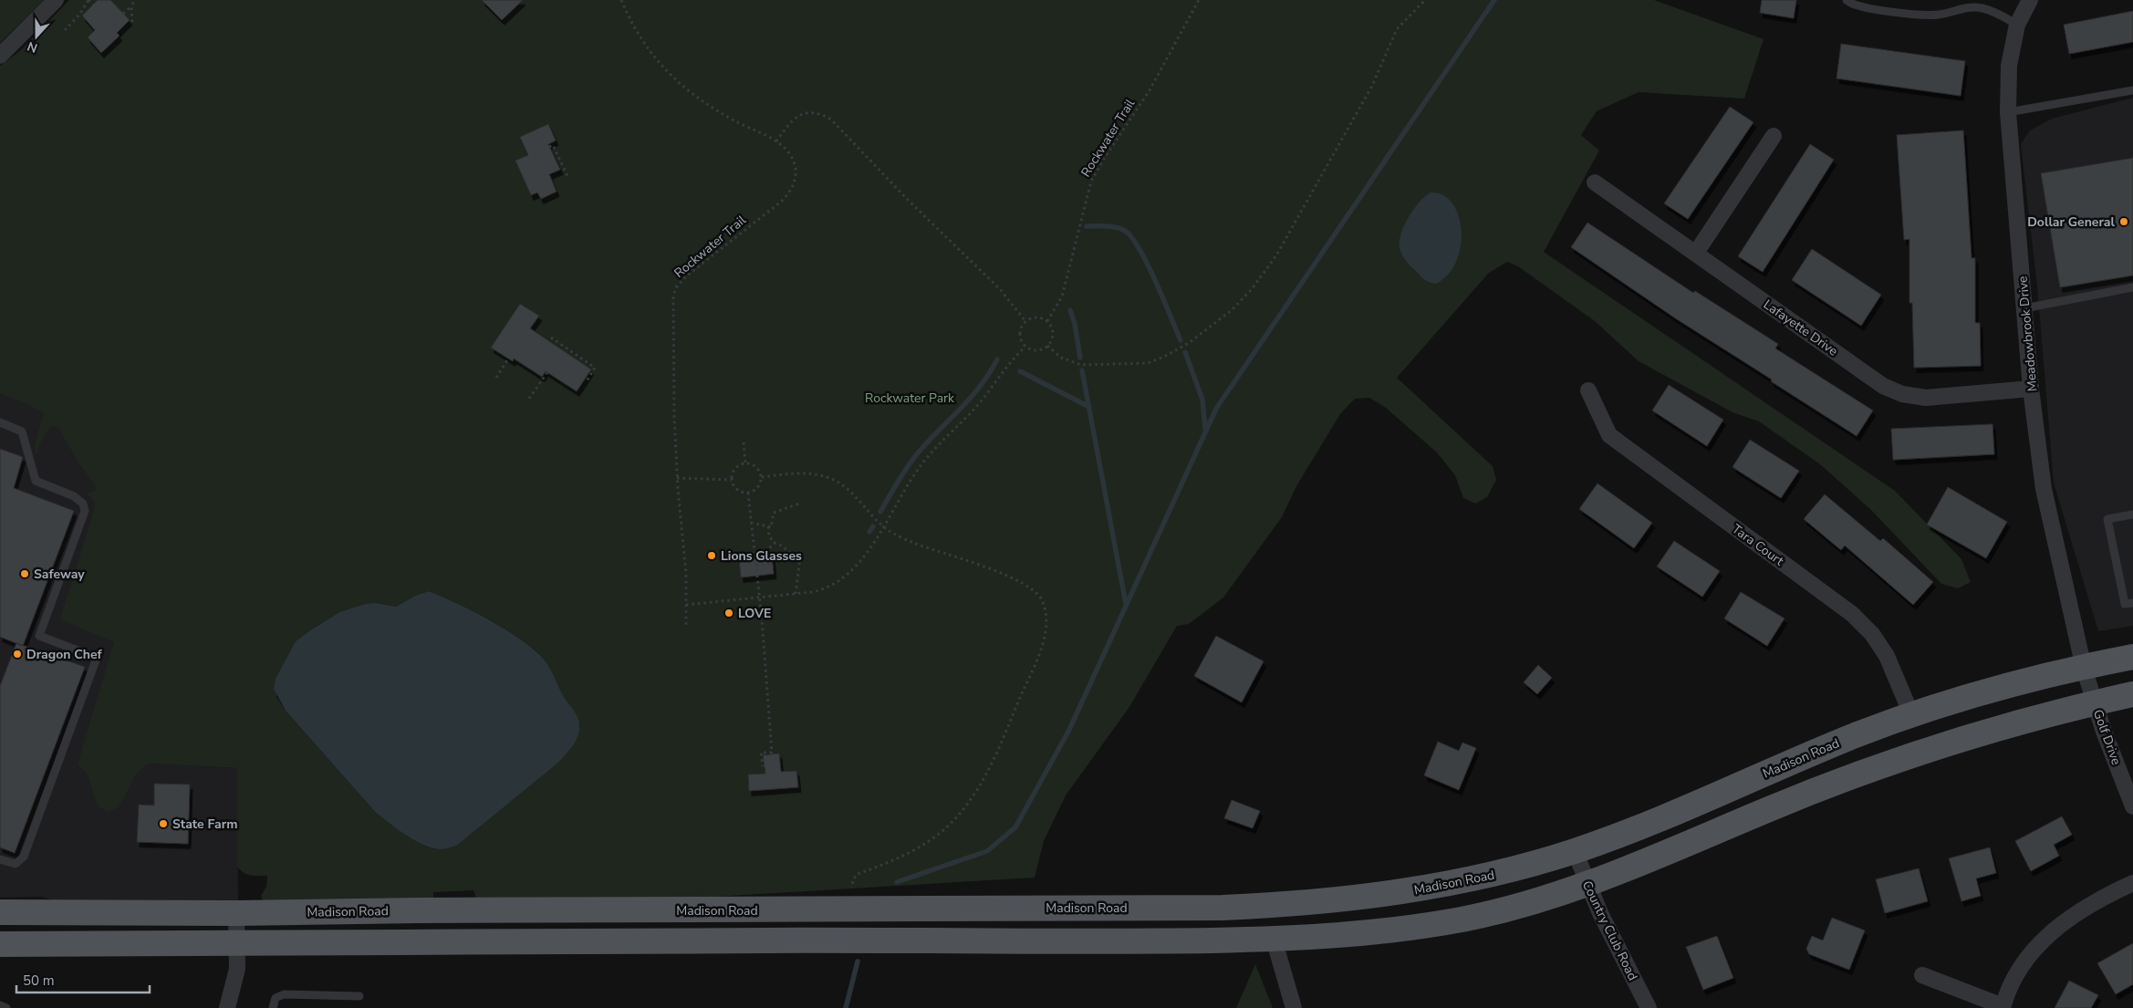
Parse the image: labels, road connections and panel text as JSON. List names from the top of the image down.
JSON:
{
  "streets": {
    "main road": ["Madison Road"],
    "street": [
      "Lafayette Drive",
      "Meadowbrook Drive",
      "Tara Court",
      "Golf Drive",
      "Country Club Road"
    ],
    "path": ["Rockwater Trail"]
  },
  "crossings": [
    ["Lafayette Drive", "Meadowbrook Drive"],
    ["Meadowbrook Drive", "Golf Drive"],
    ["Meadowbrook Drive", "Madison Road"],
    ["Tara Court", "Madison Road"],
    ["Golf Drive", "Madison Road"],
    ["Madison Road", "Country Club Road"]
  ],
  "parks": ["Rockwater Park"],
  "places": [
    "Dollar General",
    "Lions Glasses",
    "Safeway",
    "LOVE",
    "Dragon Chef",
    "State Farm"
  ],
  "scale_bar": "50 m",
  "north": "bottom"
}
